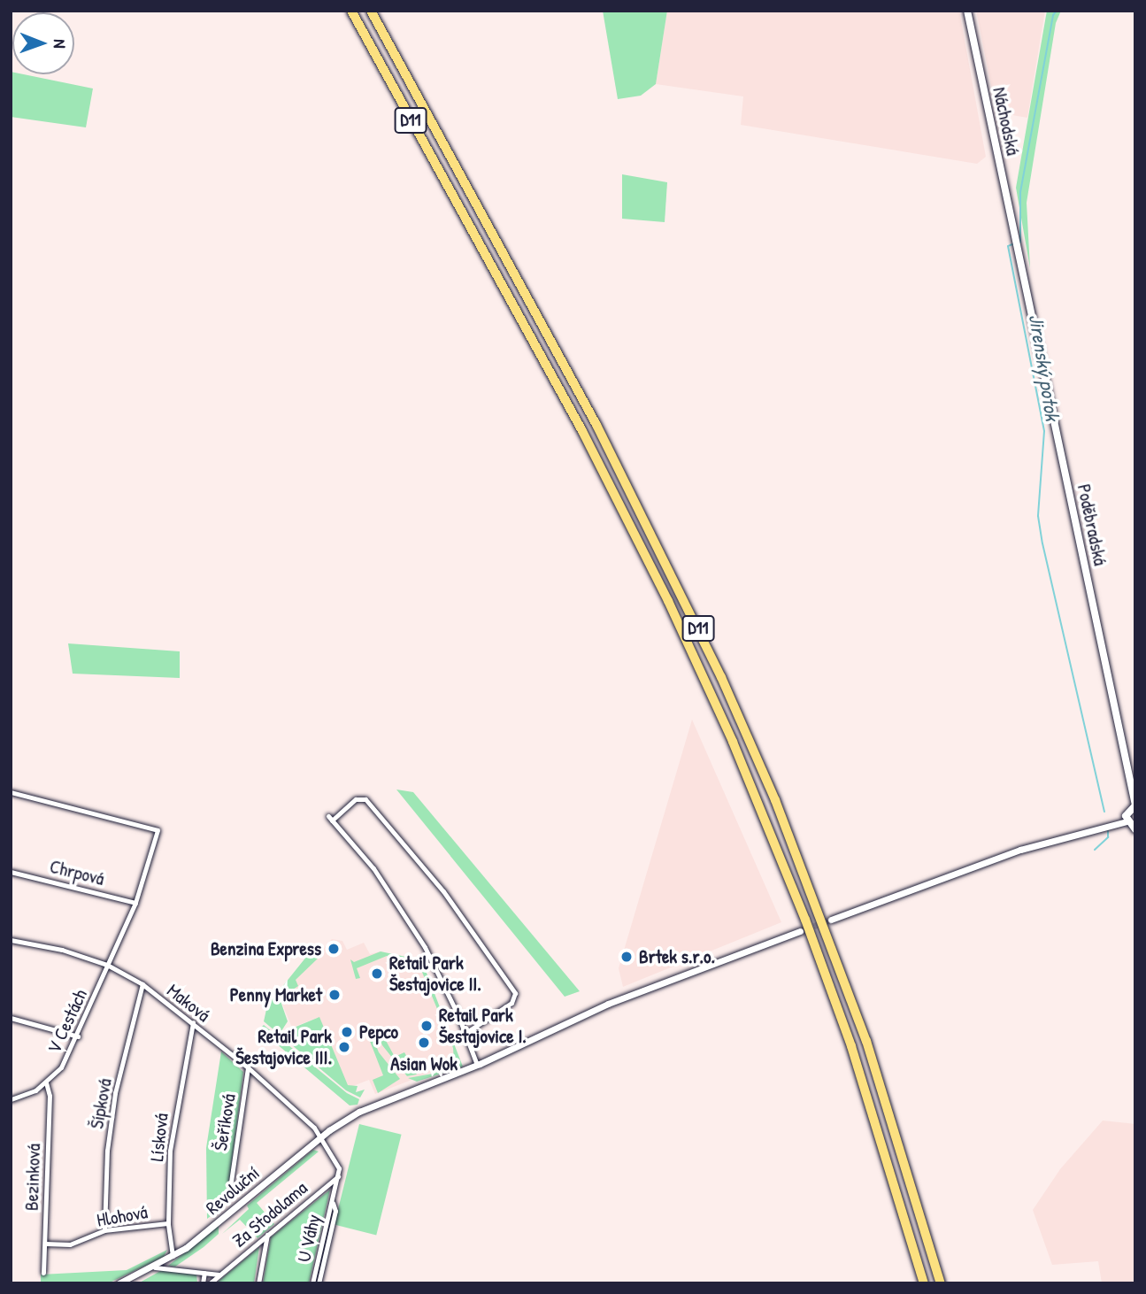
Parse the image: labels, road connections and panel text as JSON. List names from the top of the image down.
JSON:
{
  "streets": {
    "highway": ["D11"],
    "main road": ["Náchodská", "Poděbradská"],
    "street": [
      "Chrpová",
      "Maková",
      "V Cestách",
      "Šípková",
      "Šeříková",
      "Lísková",
      "Bezinková",
      "Revoluční",
      "Za Stodolama",
      "Hlohová",
      "U Váhy"
    ]
  },
  "crossings": [
    ["Náchodská", "Poděbradská"],
    ["Chrpová", "V Cestách"],
    ["Maková", "V Cestách"],
    ["Maková", "Šípková"],
    ["Maková", "Šeříková"],
    ["Maková", "Lísková"],
    ["Maková", "Revoluční"],
    ["V Cestách", "Bezinková"],
    ["Šípková", "Hlohová"],
    ["Lísková", "Revoluční"],
    ["Lísková", "Hlohová"],
    ["Bezinková", "Hlohová"],
    ["Za Stodolama", "U Váhy"]
  ],
  "water": ["Jirenský potok"],
  "places": [
    "Benzina Express",
    "Brtek s.r.o.",
    "Retail Park Šestajovice II.",
    "Penny Market",
    "Retail Park Šestajovice I.",
    "Pepco",
    "Asian Wok",
    "Retail Park Šestajovice III."
  ],
  "north": "right"
}
